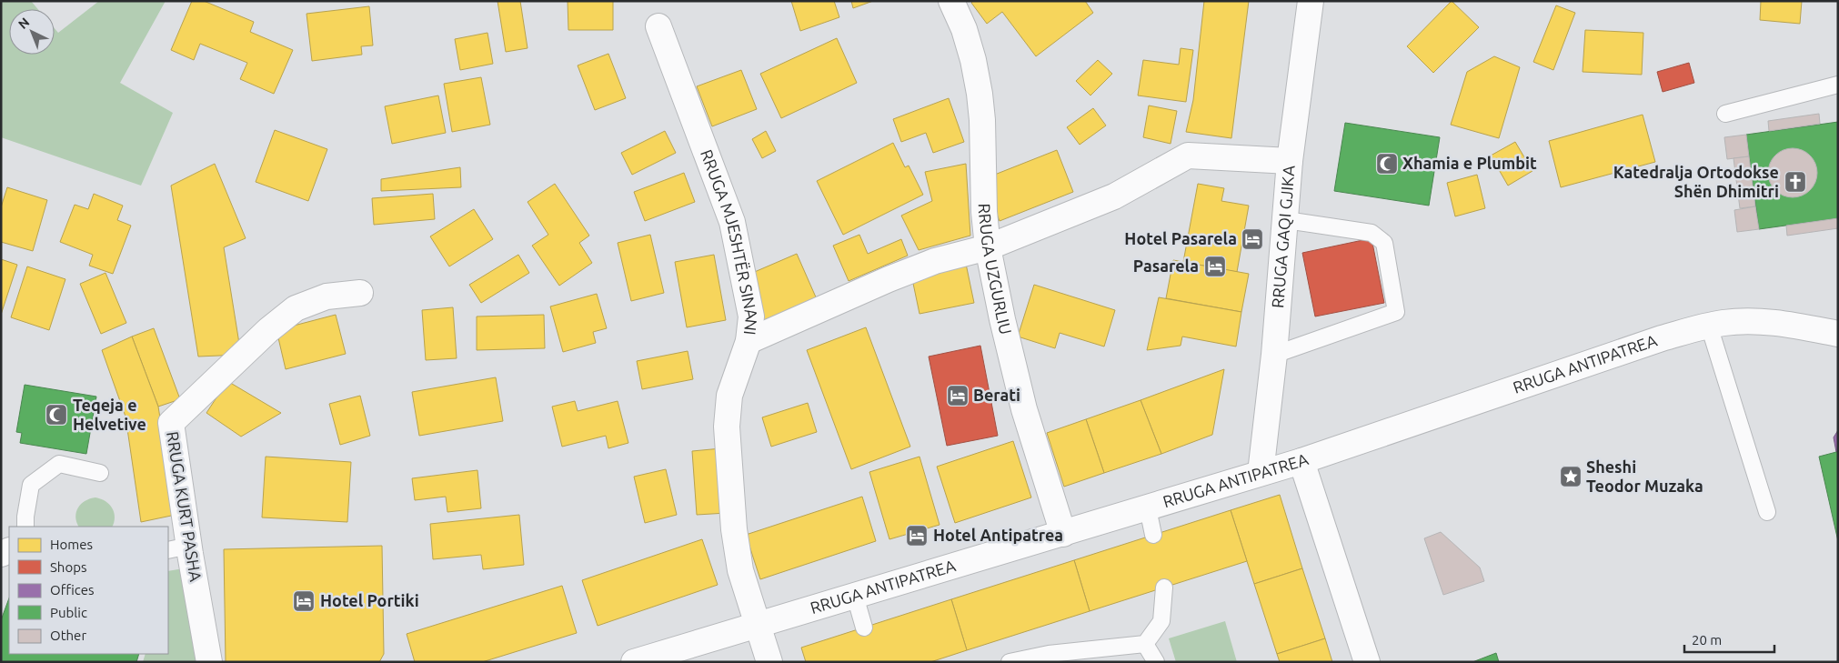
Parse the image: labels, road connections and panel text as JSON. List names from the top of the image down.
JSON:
{
  "streets": {
    "street": [
      "RRUGA GAQI GJIKA",
      "RRUGA MJESHTËR SINANI",
      "RRUGA UZGURLIU",
      "RRUGA ANTIPATREA",
      "RRUGA KURT PASHA"
    ]
  },
  "crossings": [
    ["RRUGA GAQI GJIKA", "RRUGA ANTIPATREA"],
    ["RRUGA MJESHTËR SINANI", "RRUGA ANTIPATREA"],
    ["RRUGA UZGURLIU", "RRUGA ANTIPATREA"]
  ],
  "places": {
    "mosque": ["Xhamia e Plumbit", "Teqeja e Helvetive"],
    "church": ["Katedralja Ortodokse Shën Dhimitri"],
    "hotel": [
      "Hotel Pasarela",
      "Pasarela",
      "Berati",
      "Hotel Antipatrea",
      "Hotel Portiki"
    ],
    "place": ["Sheshi Teodor Muzaka"]
  },
  "legend": [
    "Homes",
    "Shops",
    "Offices",
    "Public",
    "Other"
  ],
  "scale_bar": "20 m",
  "north": "top left"
}
